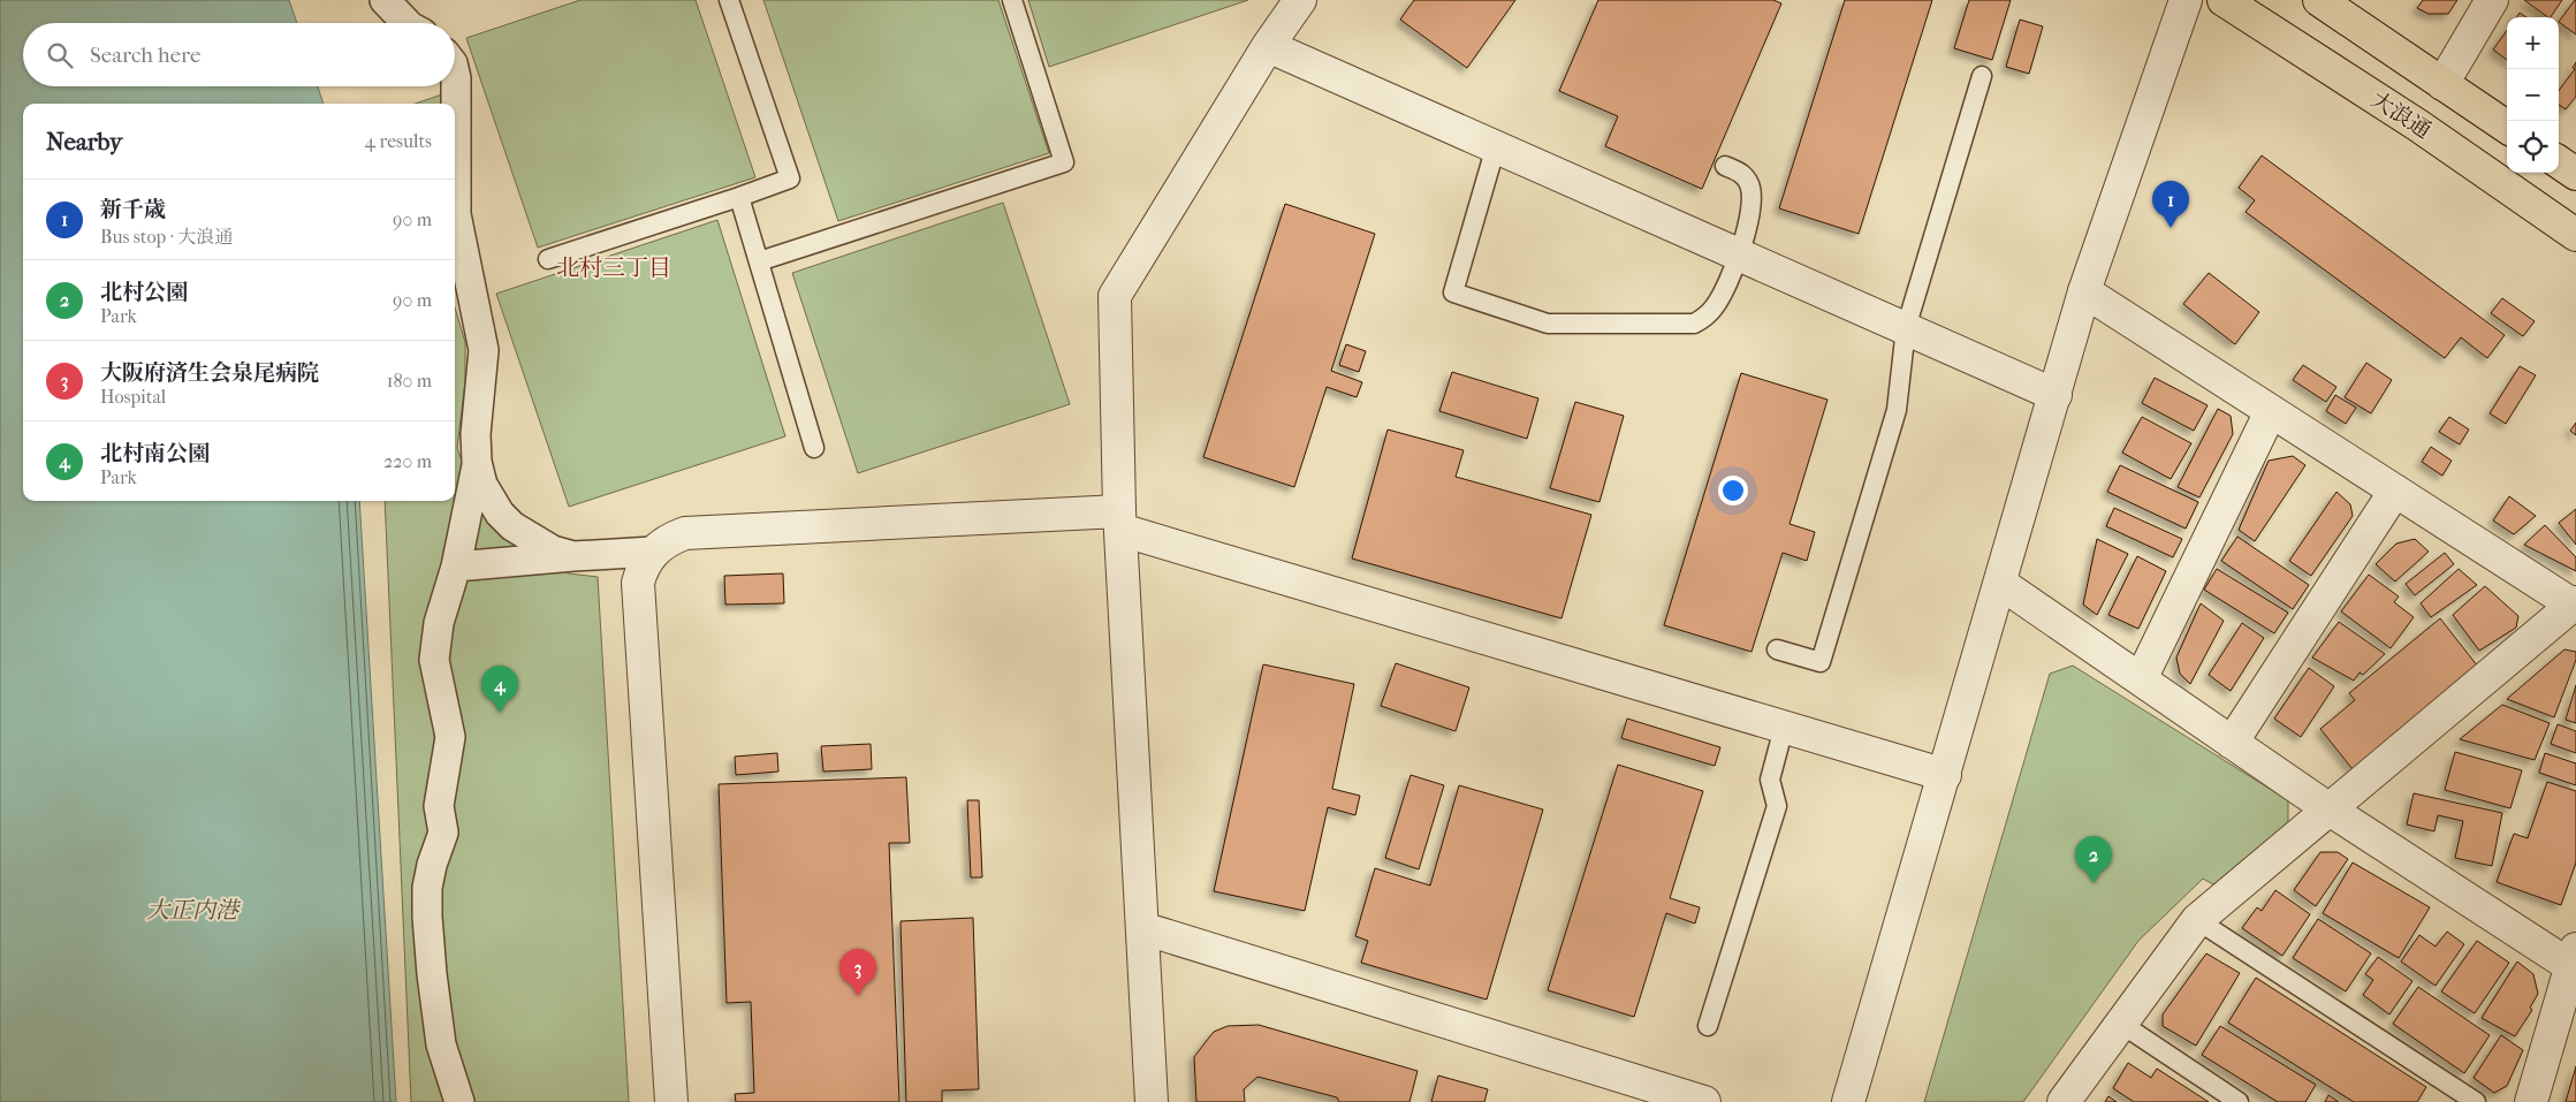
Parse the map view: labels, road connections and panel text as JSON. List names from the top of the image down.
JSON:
{
  "streets": {
    "main road": ["大浪通"]
  },
  "districts": ["北村三丁目"],
  "water": ["大正内港"],
  "page": {
    "map_buttons": ["+", "−"],
    "search": "Search here",
    "heading": ["Nearby", "4 results"],
    "list": [
      {
        "mark": "1",
        "name": "新千歳",
        "note": "Bus stop · 大浪通",
        "value": "90 m"
      },
      {
        "mark": "2",
        "name": "北村公園",
        "note": "Park",
        "value": "90 m"
      },
      {
        "mark": "3",
        "name": "大阪府済生会泉尾病院",
        "note": "Hospital",
        "value": "180 m"
      },
      {
        "mark": "4",
        "name": "北村南公園",
        "note": "Park",
        "value": "220 m"
      }
    ],
    "pins": [
      "1",
      "4",
      "2",
      "3"
    ]
  }
}
